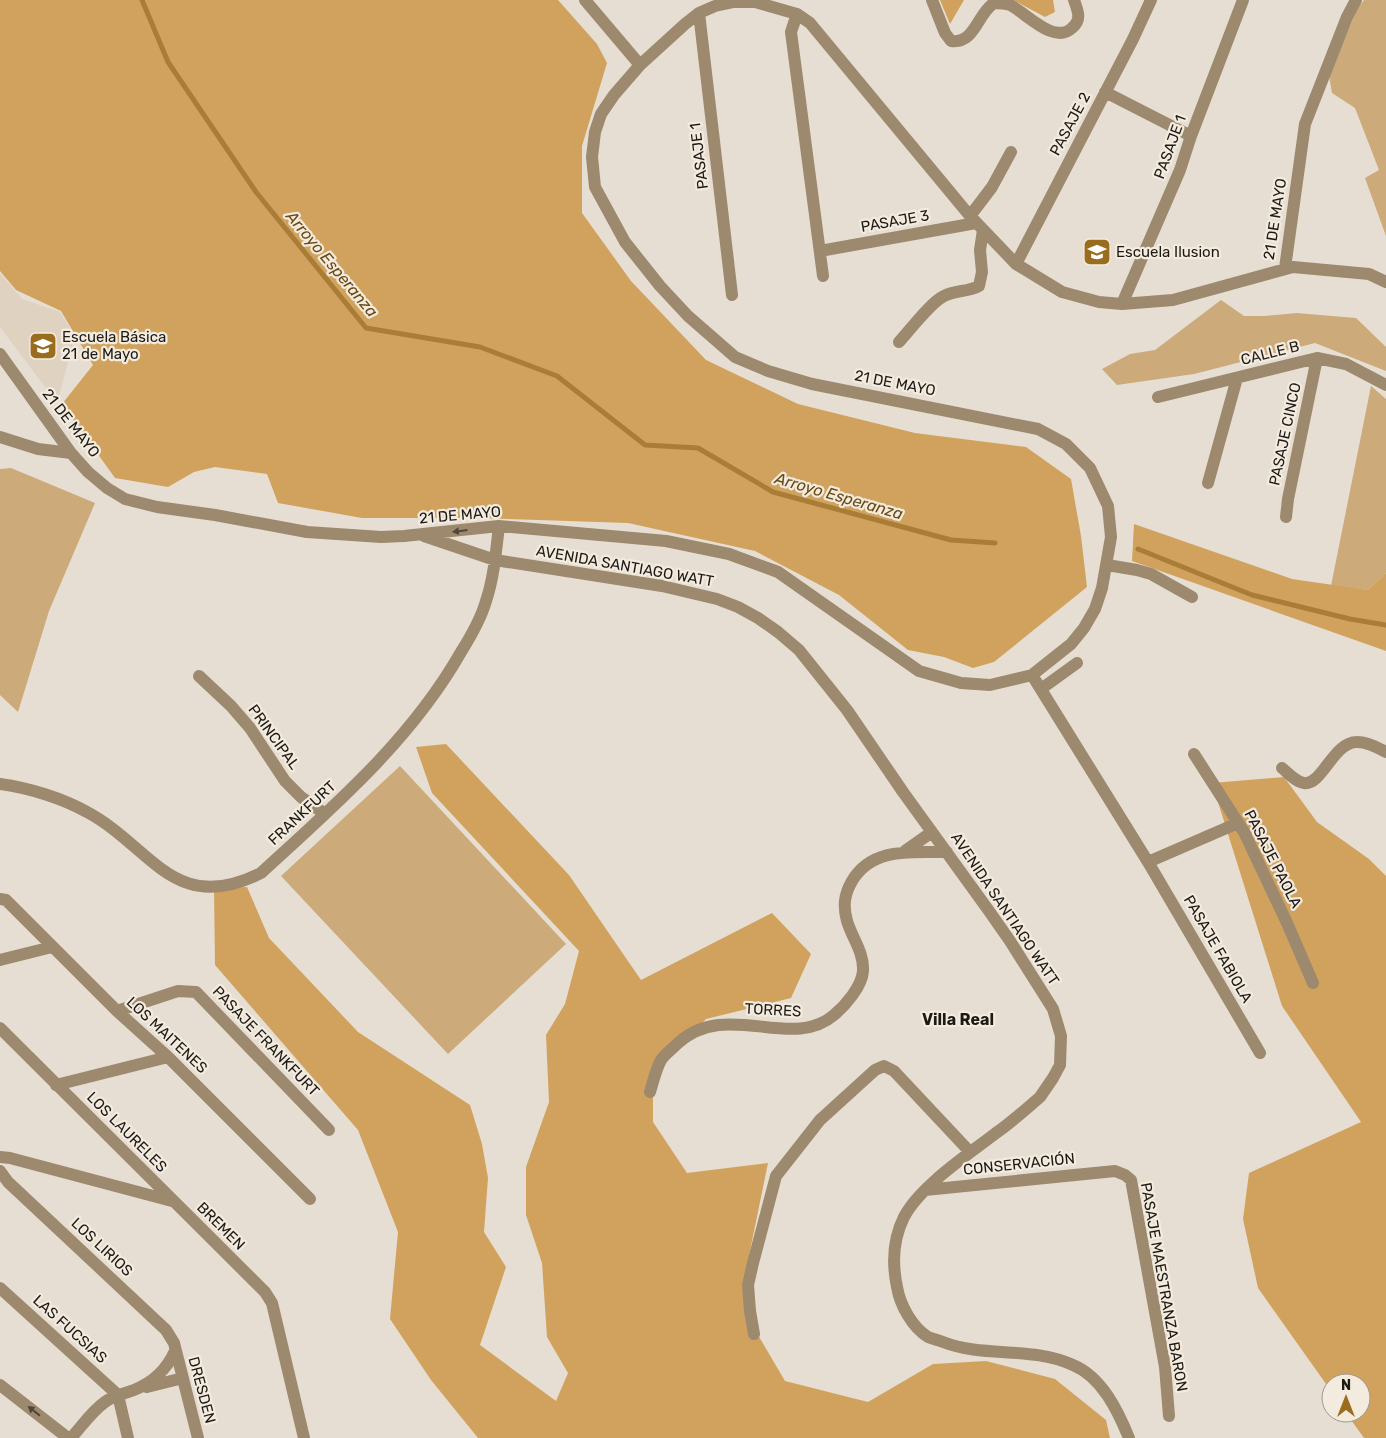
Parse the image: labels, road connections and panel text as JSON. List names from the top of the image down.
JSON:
{
  "streets": {
    "street": [
      "PASAJE 2",
      "PASAJE 1",
      "21 DE MAYO",
      "PASAJE 3",
      "CALLE B",
      "PASAJE CINCO",
      "AVENIDA SANTIAGO WATT",
      "PRINCIPAL",
      "FRANKFURT",
      "PASAJE PAOLA",
      "PASAJE FABIOLA",
      "TORRES",
      "LOS MAITENES",
      "PASAJE FRANKFURT",
      "LOS LAURELES",
      "CONSERVACIÓN",
      "BREMEN",
      "LOS LIRIOS",
      "PASAJE MAESTRANZA BARON",
      "LAS FUCSIAS",
      "DRESDEN"
    ]
  },
  "crossings": [
    ["PASAJE 2", "21 DE MAYO"],
    ["PASAJE 1", "21 DE MAYO"],
    ["21 DE MAYO", "PASAJE 3"],
    ["21 DE MAYO", "AVENIDA SANTIAGO WATT"],
    ["21 DE MAYO", "FRANKFURT"],
    ["21 DE MAYO", "PASAJE FABIOLA"],
    ["CALLE B", "PASAJE CINCO"],
    ["AVENIDA SANTIAGO WATT", "FRANKFURT"],
    ["AVENIDA SANTIAGO WATT", "TORRES"],
    ["AVENIDA SANTIAGO WATT", "CONSERVACIÓN"],
    ["PRINCIPAL", "FRANKFURT"],
    ["LOS MAITENES", "PASAJE FRANKFURT"],
    ["LOS MAITENES", "LOS LAURELES"],
    ["LOS LAURELES", "BREMEN"],
    ["CONSERVACIÓN", "PASAJE MAESTRANZA BARON"],
    ["LOS LIRIOS", "DRESDEN"]
  ],
  "districts": ["Villa Real"],
  "water": ["Arroyo Esperanza"],
  "places": {
    "school or university": ["Escuela Ilusion", "Escuela Básica 21 de Mayo"]
  },
  "north": "top"
}
